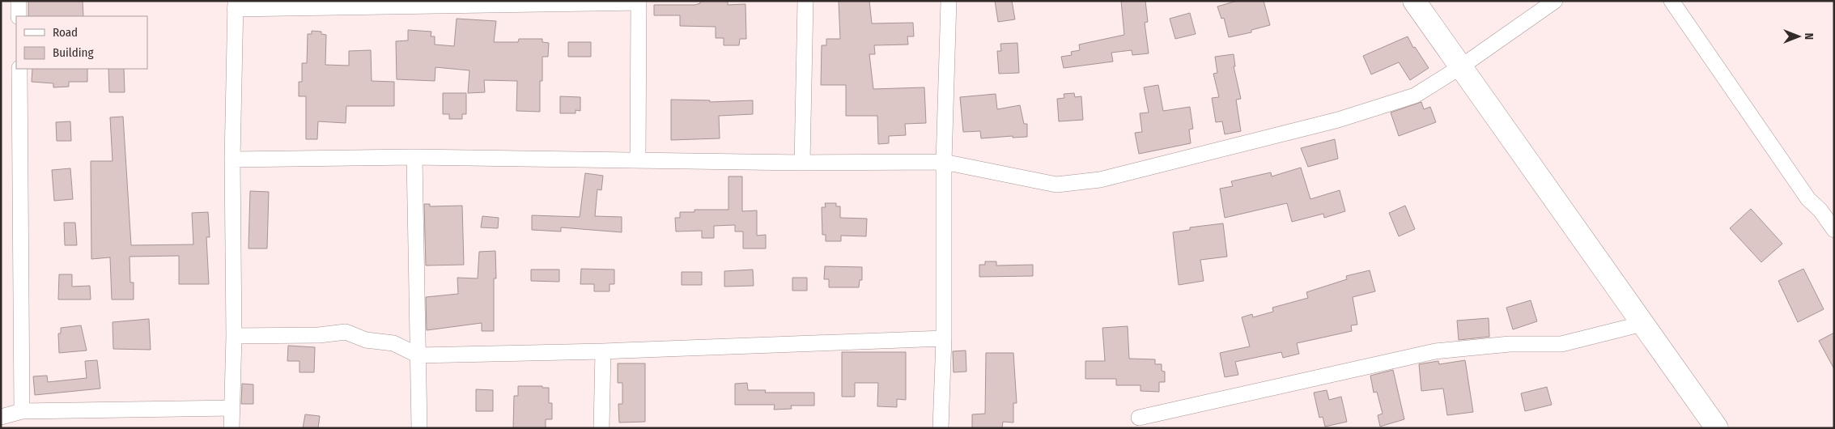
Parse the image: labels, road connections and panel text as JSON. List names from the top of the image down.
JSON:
{
  "legend": ["Road", "Building"],
  "north": "right"
}
